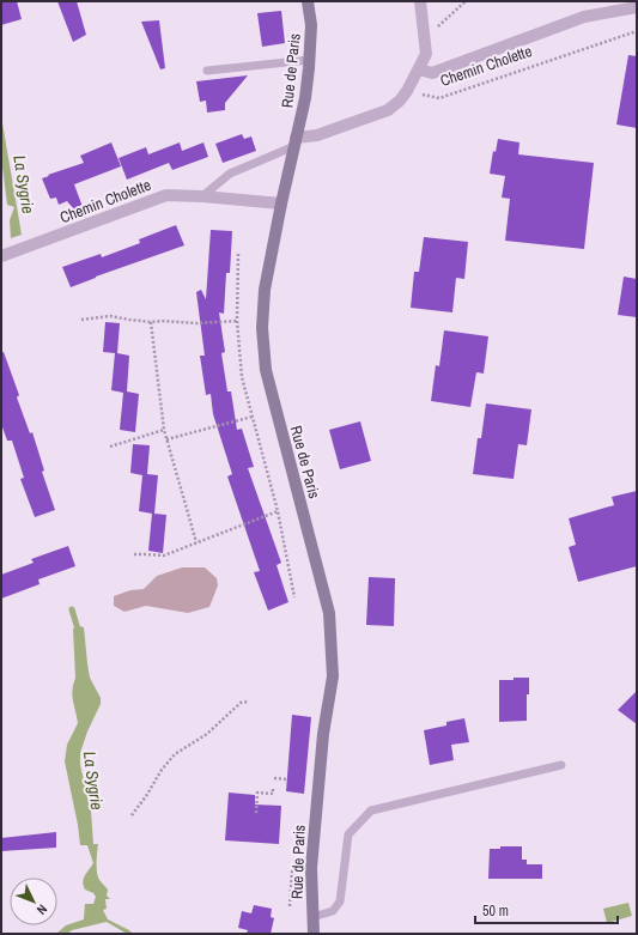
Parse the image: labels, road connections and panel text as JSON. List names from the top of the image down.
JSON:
{
  "streets": {
    "street": ["Chemin Cholette", "Rue de Paris"]
  },
  "crossings": [
    ["Chemin Cholette", "Rue de Paris"]
  ],
  "water": ["La Sygrie"],
  "scale_bar": "50 m",
  "north": "bottom right"
}
